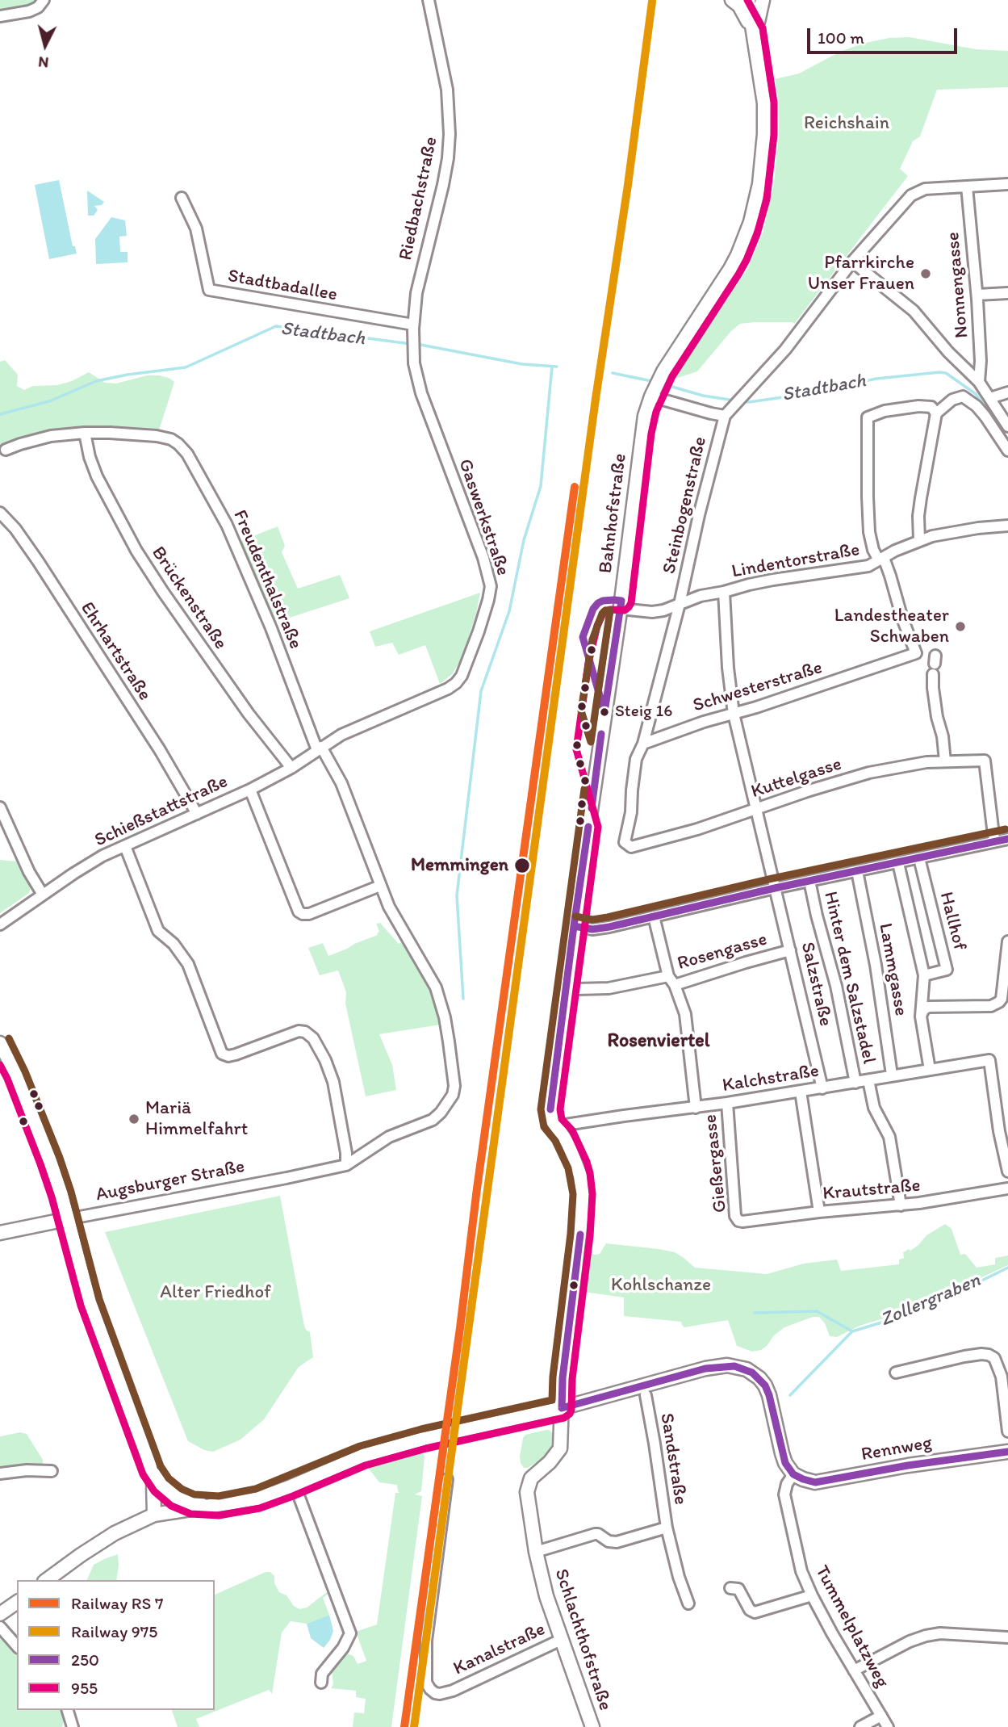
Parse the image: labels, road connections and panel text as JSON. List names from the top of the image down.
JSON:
{
  "streets": {
    "street": [
      "Riedbachstraße",
      "Nonnengasse",
      "Stadtbadallee",
      "Steinbogenstraße",
      "Bahnhofstraße",
      "Gaswerkstraße",
      "Lindentorstraße",
      "Freudenthalstraße",
      "Brückenstraße",
      "Ehrhartstraße",
      "Schwesterstraße",
      "Kuttelgasse",
      "Schießstattstraße",
      "Hallhof",
      "Rosengasse",
      "Lammgasse",
      "Hinter dem Salzstadel",
      "Salzstraße",
      "Kalchstraße",
      "Gießergasse",
      "Augsburger Straße",
      "Krautstraße",
      "Rennweg",
      "Sandstraße",
      "Tummelplatzweg",
      "Schlachthofstraße",
      "Kanalstraße"
    ]
  },
  "crossings": [
    ["Riedbachstraße", "Stadtbadallee"],
    ["Riedbachstraße", "Gaswerkstraße"],
    ["Nonnengasse", "Steinbogenstraße"],
    ["Steinbogenstraße", "Bahnhofstraße"],
    ["Steinbogenstraße", "Lindentorstraße"],
    ["Steinbogenstraße", "Schwesterstraße"],
    ["Steinbogenstraße", "Kuttelgasse"],
    ["Bahnhofstraße", "Lindentorstraße"],
    ["Bahnhofstraße", "Rosengasse"],
    ["Bahnhofstraße", "Kalchstraße"],
    ["Bahnhofstraße", "Schlachthofstraße"],
    ["Gaswerkstraße", "Schießstattstraße"],
    ["Lindentorstraße", "Schwesterstraße"],
    ["Lindentorstraße", "Salzstraße"],
    ["Freudenthalstraße", "Brückenstraße"],
    ["Freudenthalstraße", "Schießstattstraße"],
    ["Freudenthalstraße", "Augsburger Straße"],
    ["Brückenstraße", "Schießstattstraße"],
    ["Ehrhartstraße", "Schießstattstraße"],
    ["Schwesterstraße", "Salzstraße"],
    ["Kuttelgasse", "Salzstraße"],
    ["Rosengasse", "Salzstraße"],
    ["Lammgasse", "Kalchstraße"],
    ["Hinter dem Salzstadel", "Kalchstraße"],
    ["Salzstraße", "Kalchstraße"],
    ["Kalchstraße", "Gießergasse"],
    ["Kalchstraße", "Schlachthofstraße"],
    ["Gießergasse", "Krautstraße"],
    ["Rennweg", "Tummelplatzweg"],
    ["Sandstraße", "Schlachthofstraße"],
    ["Schlachthofstraße", "Kanalstraße"]
  ],
  "districts": ["Rosenviertel"],
  "water": ["Stadtbach", "Zollergraben"],
  "parks": ["Reichshain", "Kohlschanze", "Alter Friedhof"],
  "places": [
    "Pfarrkirche Unser Frauen",
    "Landestheater Schwaben",
    "Steig 16",
    "Memmingen",
    "Mariä Himmelfahrt"
  ],
  "lines": ["transit line 955", "rail line 975", "transit line 250"],
  "legend": [
    "Railway RS 7",
    "Railway 975",
    "250",
    "955"
  ],
  "scale_bar": "100 m",
  "north": "bottom"
}
